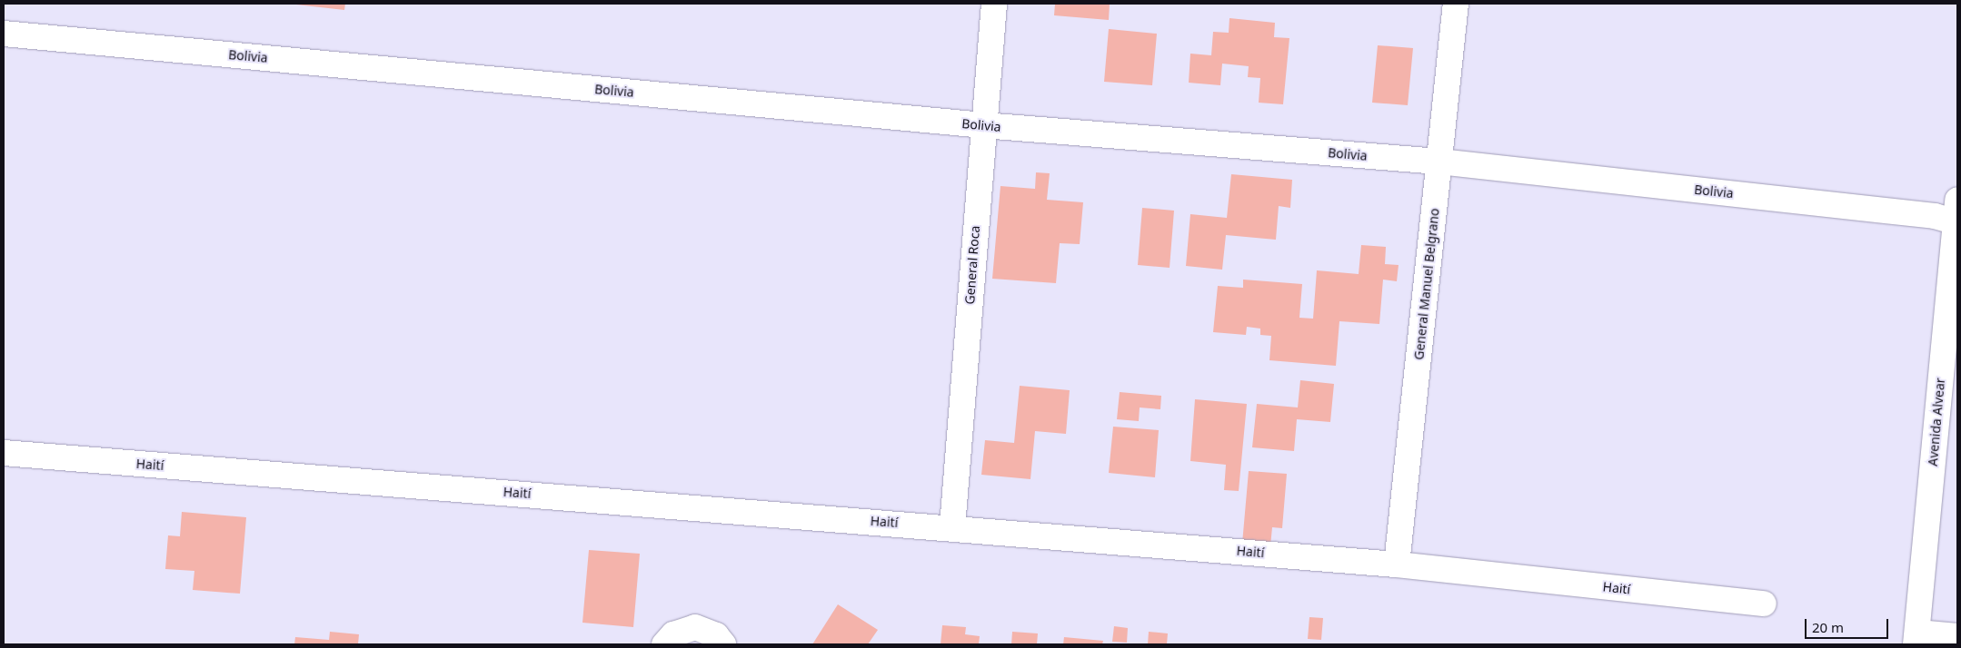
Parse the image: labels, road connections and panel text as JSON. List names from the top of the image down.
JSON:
{
  "streets": {
    "street": [
      "Bolivia",
      "General Roca",
      "General Manuel Belgrano",
      "Avenida Alvear",
      "Haití"
    ]
  },
  "crossings": [
    ["Bolivia", "General Roca"],
    ["Bolivia", "General Manuel Belgrano"],
    ["Bolivia", "Avenida Alvear"],
    ["General Roca", "Haití"],
    ["General Manuel Belgrano", "Haití"]
  ],
  "scale_bar": "20 m"
}
